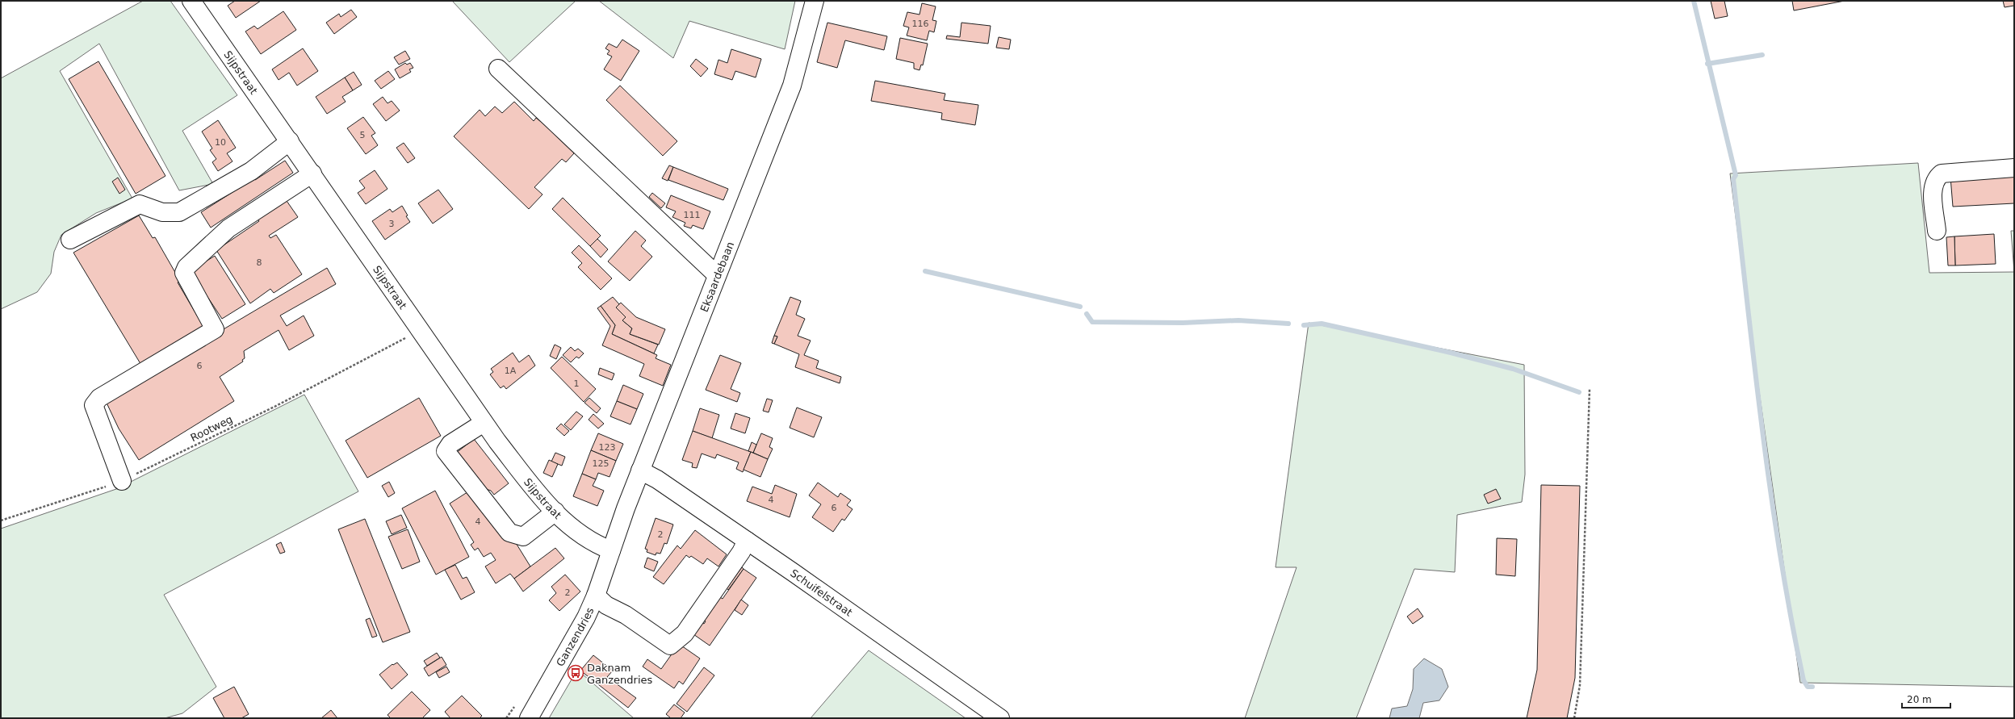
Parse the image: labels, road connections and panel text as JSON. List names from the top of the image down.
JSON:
{
  "streets": {
    "street": [
      "Sijpstraat",
      "Eksaardebaan",
      "Schuifelstraat",
      "Ganzendries"
    ],
    "path": ["Rootweg"]
  },
  "crossings": [
    ["Sijpstraat", "Eksaardebaan"],
    ["Sijpstraat", "Rootweg"],
    ["Sijpstraat", "Ganzendries"],
    ["Eksaardebaan", "Schuifelstraat"],
    ["Eksaardebaan", "Ganzendries"]
  ],
  "places": {
    "bus stop": ["Daknam Ganzendries"]
  },
  "house_numbers": [
    "116",
    "5",
    "10",
    "111",
    "3",
    "8",
    "6",
    "1A",
    "1",
    "123",
    "125",
    "4",
    "6",
    "4",
    "2",
    "2"
  ],
  "scale_bar": "20 m"
}
